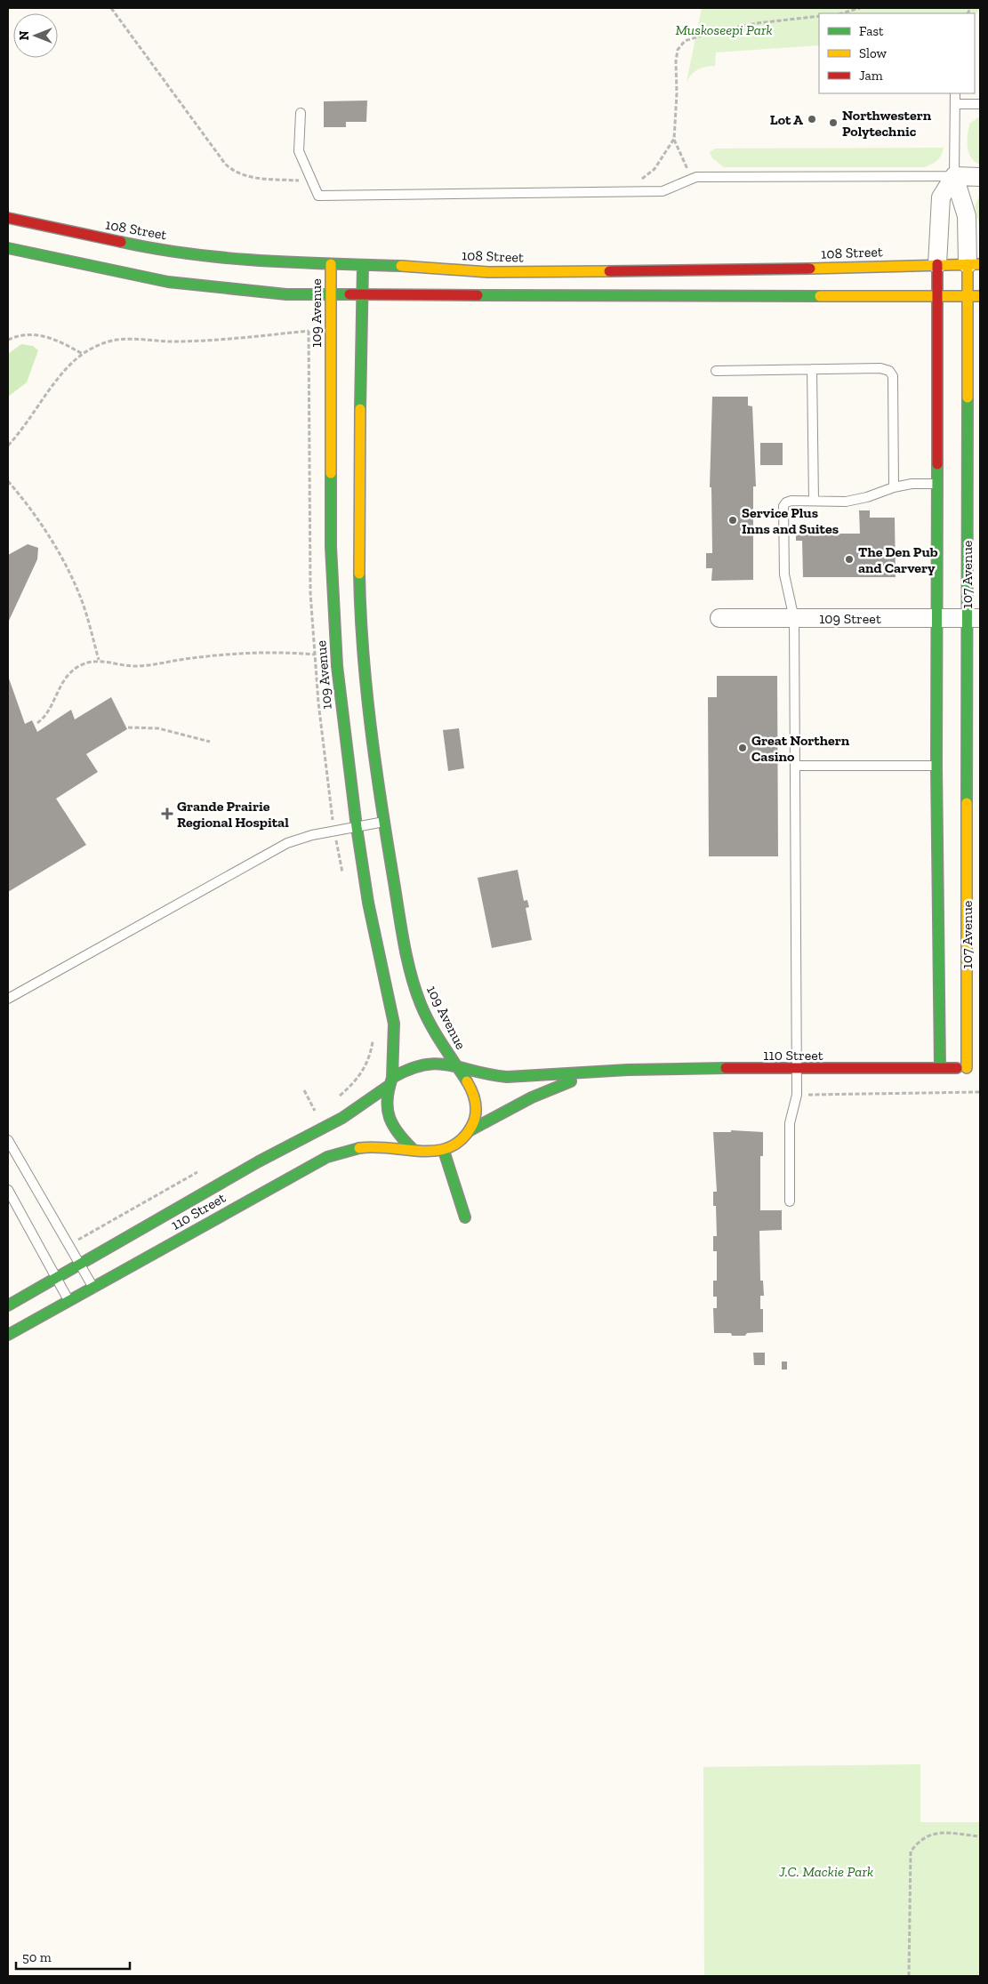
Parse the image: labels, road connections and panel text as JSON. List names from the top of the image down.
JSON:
{
  "streets": {
    "main road": [
      "108 Street",
      "109 Avenue",
      "107 Avenue",
      "110 Street"
    ],
    "street": ["109 Street"]
  },
  "crossings": [
    ["108 Street", "109 Avenue"],
    ["108 Street", "107 Avenue"],
    ["109 Avenue", "110 Street"],
    ["107 Avenue", "109 Street"],
    ["107 Avenue", "110 Street"]
  ],
  "parks": ["Muskoseepi Park", "J.C. Mackie Park"],
  "places": {
    "other": [
      "Lot A",
      "Northwestern Polytechnic",
      "Service Plus Inns and Suites",
      "The Den Pub and Carvery",
      "Great Northern Casino"
    ],
    "health": ["Grande Prairie Regional Hospital"]
  },
  "legend": ["Fast", "Slow", "Jam"],
  "scale_bar": "50 m",
  "north": "left"
}
